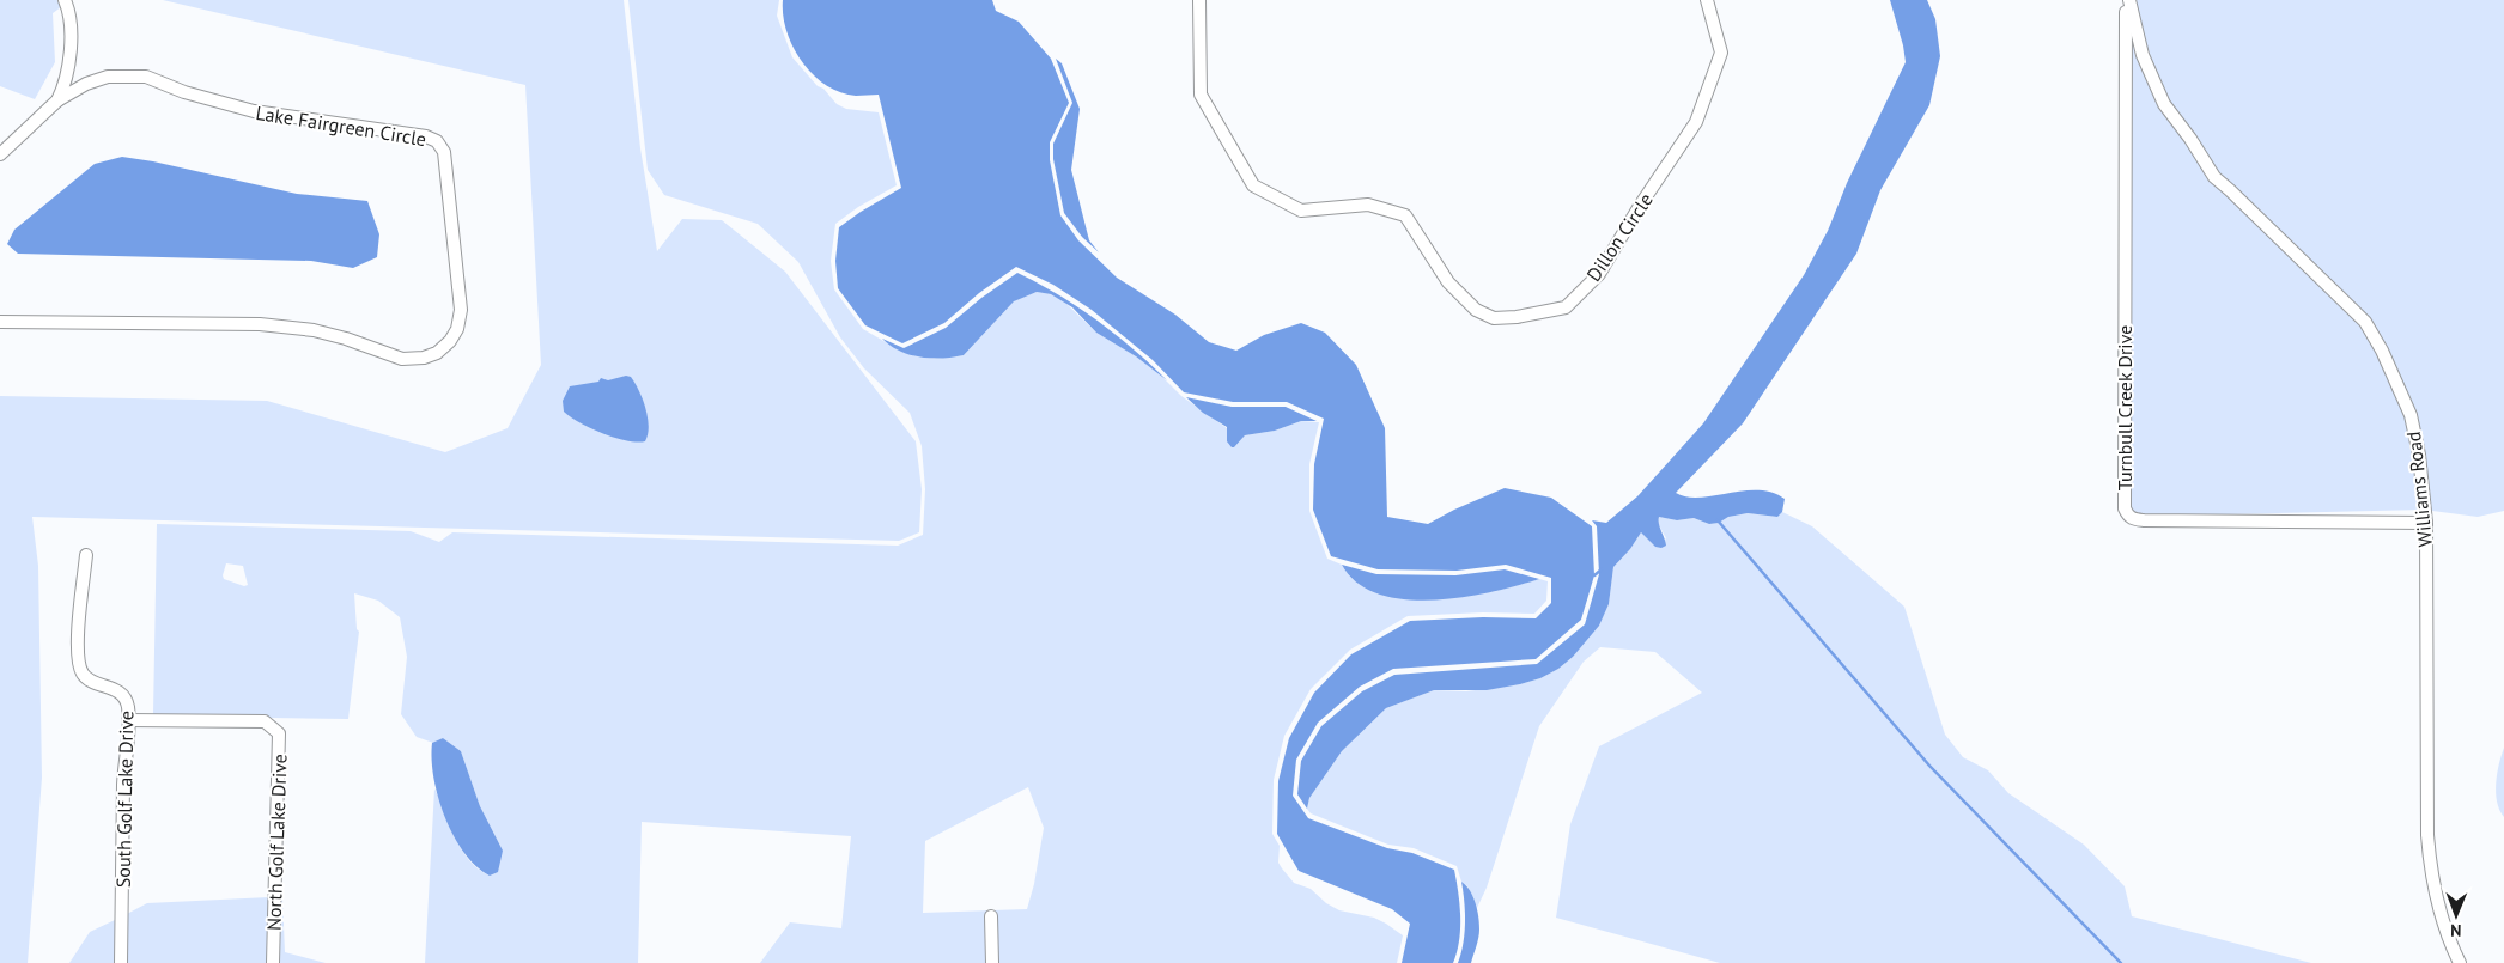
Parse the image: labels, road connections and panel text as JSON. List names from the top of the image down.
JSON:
{
  "streets": {
    "street": [
      "Lake Fairgreen Circle",
      "Dillon Circle",
      "Turnbull Creek Drive",
      "Williams Road",
      "South Golf Lake Drive",
      "North Golf Lake Drive"
    ]
  },
  "crossings": [
    ["Turnbull Creek Drive", "Williams Road"],
    ["South Golf Lake Drive", "North Golf Lake Drive"]
  ],
  "north": "bottom"
}
